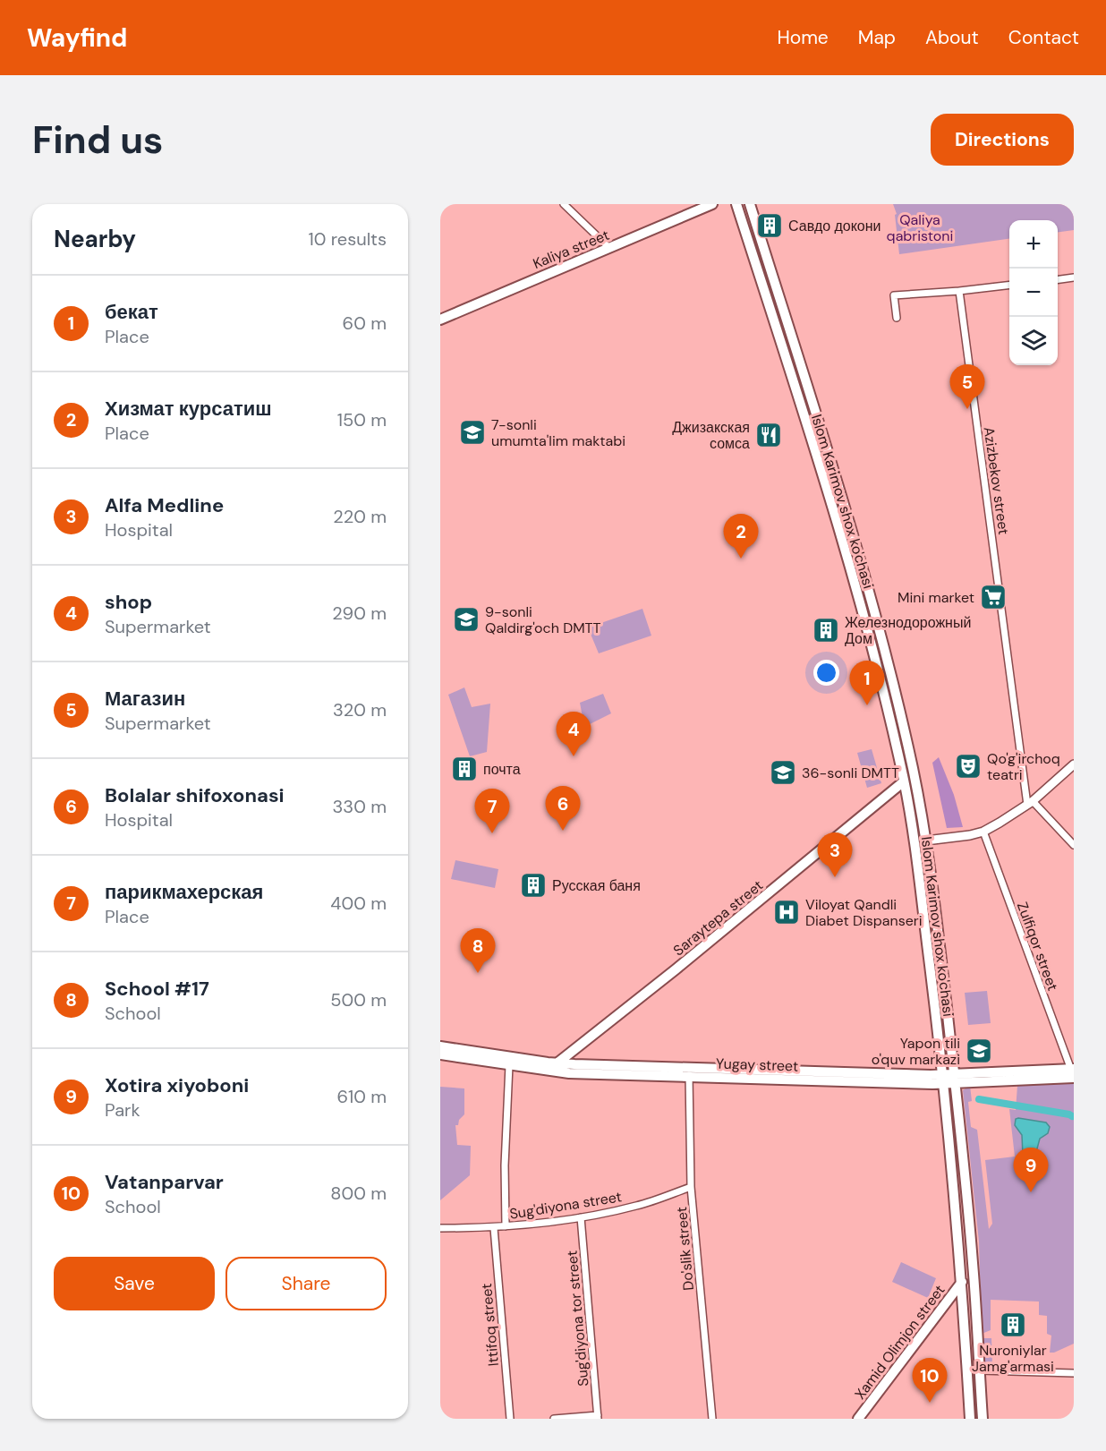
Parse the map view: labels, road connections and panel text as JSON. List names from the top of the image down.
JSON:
{
  "streets": {
    "main road": [
      "Kaliya street",
      "Islom Karimov shox ko'chasi",
      "Saraytepa street",
      "Yugay street",
      "Xamid Olimjon street"
    ],
    "street": [
      "Azizbekov street",
      "Zulfiqor street",
      "Sug'diyona street",
      "Do'slik street",
      "Sug'diyona tor street",
      "Ittifoq street"
    ]
  },
  "crossings": [
    ["Islom Karimov shox ko'chasi", "Saraytepa street"],
    ["Islom Karimov shox ko'chasi", "Yugay street"],
    ["Islom Karimov shox ko'chasi", "Xamid Olimjon street"],
    ["Saraytepa street", "Yugay street"],
    ["Zulfiqor street", "Yugay street"],
    ["Yugay street", "Do'slik street"],
    ["Sug'diyona street", "Do'slik street"],
    ["Sug'diyona street", "Sug'diyona tor street"],
    ["Sug'diyona street", "Ittifoq street"]
  ],
  "parks": ["Qaliya qabristoni"],
  "places": {
    "building": [
      "Савдо докони",
      "Железнодорожный Дом",
      "почта",
      "Русская баня",
      "Nuroniylar Jamg'armasi"
    ],
    "school or university": [
      "7-sonli umumta'lim maktabi",
      "9-sonli Qaldirg'och DMTT",
      "36-sonli DMTT",
      "Yapon tili o'quv markazi"
    ],
    "restaurant": ["Джизакская сомса"],
    "supermarket": ["Mini market"],
    "theatre": ["Qo'g'irchoq teatri"],
    "hospital": ["Viloyat Qandli Diabet Dispanseri"]
  },
  "page": {
    "header": "Wayfind",
    "nav": [
      "Home",
      "Map",
      "About",
      "Contact"
    ],
    "buttons": [
      "Directions",
      ["Save", "Share"]
    ],
    "title": "Find us",
    "heading": ["Nearby", "10 results"],
    "map_buttons": ["+", "−"],
    "list": [
      {
        "mark": "1",
        "name": "бекат",
        "note": "Place",
        "value": "60 m"
      },
      {
        "mark": "2",
        "name": "Хизмат курсатиш",
        "note": "Place",
        "value": "150 m"
      },
      {
        "mark": "3",
        "name": "Alfa Medline",
        "note": "Hospital",
        "value": "220 m"
      },
      {
        "mark": "4",
        "name": "shop",
        "note": "Supermarket",
        "value": "290 m"
      },
      {
        "mark": "5",
        "name": "Магазин",
        "note": "Supermarket",
        "value": "320 m"
      },
      {
        "mark": "6",
        "name": "Bolalar shifoxonasi",
        "note": "Hospital",
        "value": "330 m"
      },
      {
        "mark": "7",
        "name": "парикмахерская",
        "note": "Place",
        "value": "400 m"
      },
      {
        "mark": "8",
        "name": "School #17",
        "note": "School",
        "value": "500 m"
      },
      {
        "mark": "9",
        "name": "Xotira xiyoboni",
        "note": "Park",
        "value": "610 m"
      },
      {
        "mark": "10",
        "name": "Vatanparvar",
        "note": "School",
        "value": "800 m"
      }
    ],
    "pins": [
      "5",
      "2",
      "1",
      "4",
      "6",
      "7",
      "3",
      "8",
      "9",
      "10"
    ]
  }
}
